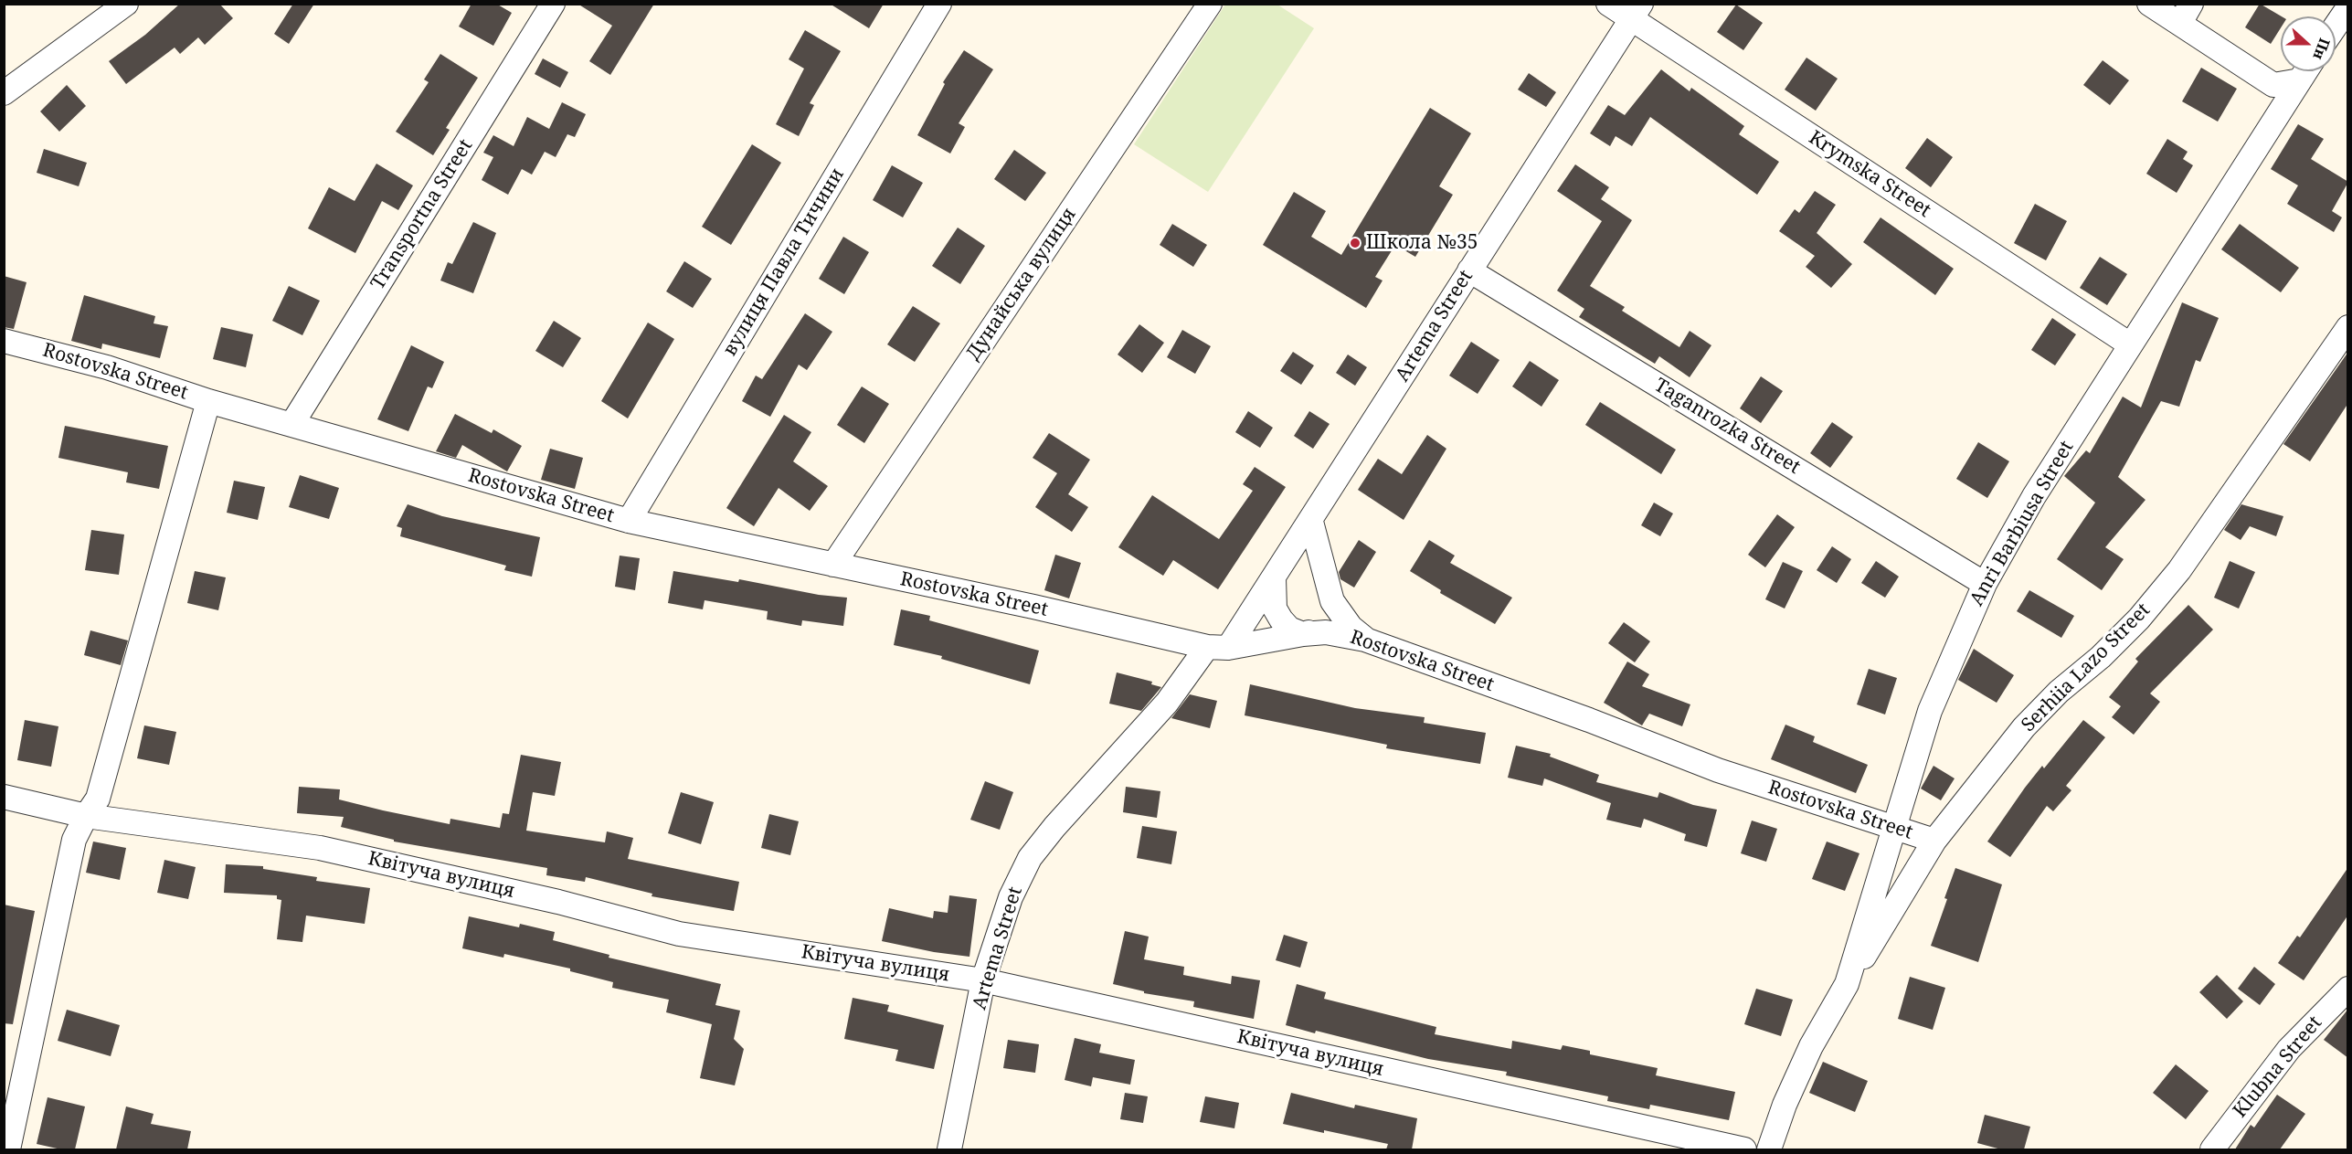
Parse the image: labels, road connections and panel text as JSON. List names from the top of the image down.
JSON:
{
  "streets": {
    "street": [
      "Krymska Street",
      "Transportna Street",
      "вулиця Павла Тичини",
      "Дунайська вулиця",
      "Artema Street",
      "Rostovska Street",
      "Taganrozka Street",
      "Anri Barbiusa Street",
      "Serhiia Lazo Street",
      "Квітуча вулиця",
      "Klubna Street"
    ]
  },
  "crossings": [
    ["Krymska Street", "Artema Street"],
    ["Krymska Street", "Anri Barbiusa Street"],
    ["Transportna Street", "Rostovska Street"],
    ["вулиця Павла Тичини", "Rostovska Street"],
    ["Дунайська вулиця", "Rostovska Street"],
    ["Artema Street", "Rostovska Street"],
    ["Artema Street", "Taganrozka Street"],
    ["Artema Street", "Квітуча вулиця"],
    ["Rostovska Street", "Anri Barbiusa Street"],
    ["Rostovska Street", "Serhiia Lazo Street"],
    ["Taganrozka Street", "Anri Barbiusa Street"],
    ["Anri Barbiusa Street", "Serhiia Lazo Street"]
  ],
  "places": ["Школа №35"],
  "north": "right"
}
